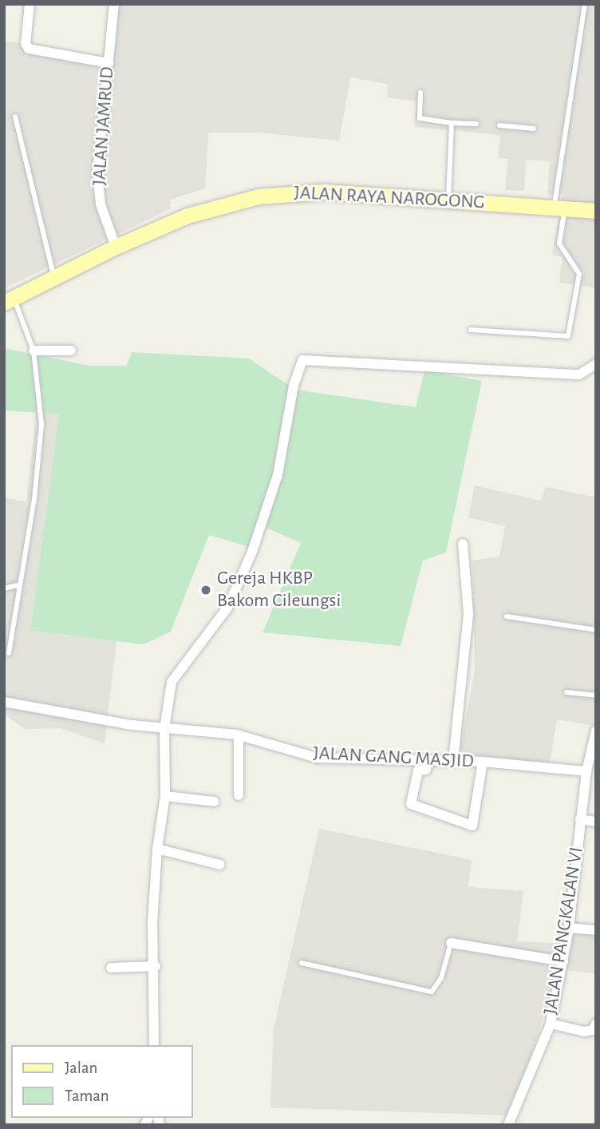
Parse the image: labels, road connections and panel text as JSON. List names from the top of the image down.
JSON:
{
  "streets": {
    "main road": ["JALAN RAYA NAROGONG"],
    "street": ["JALAN JAMRUD", "JALAN GANG MASJID", "JALAN PANGKALAN VI"]
  },
  "crossings": [
    ["JALAN JAMRUD", "JALAN RAYA NAROGONG"],
    ["JALAN GANG MASJID", "JALAN PANGKALAN VI"]
  ],
  "places": ["Gereja HKBP Bakom Cileungsi"],
  "legend": ["Jalan", "Taman"]
}
